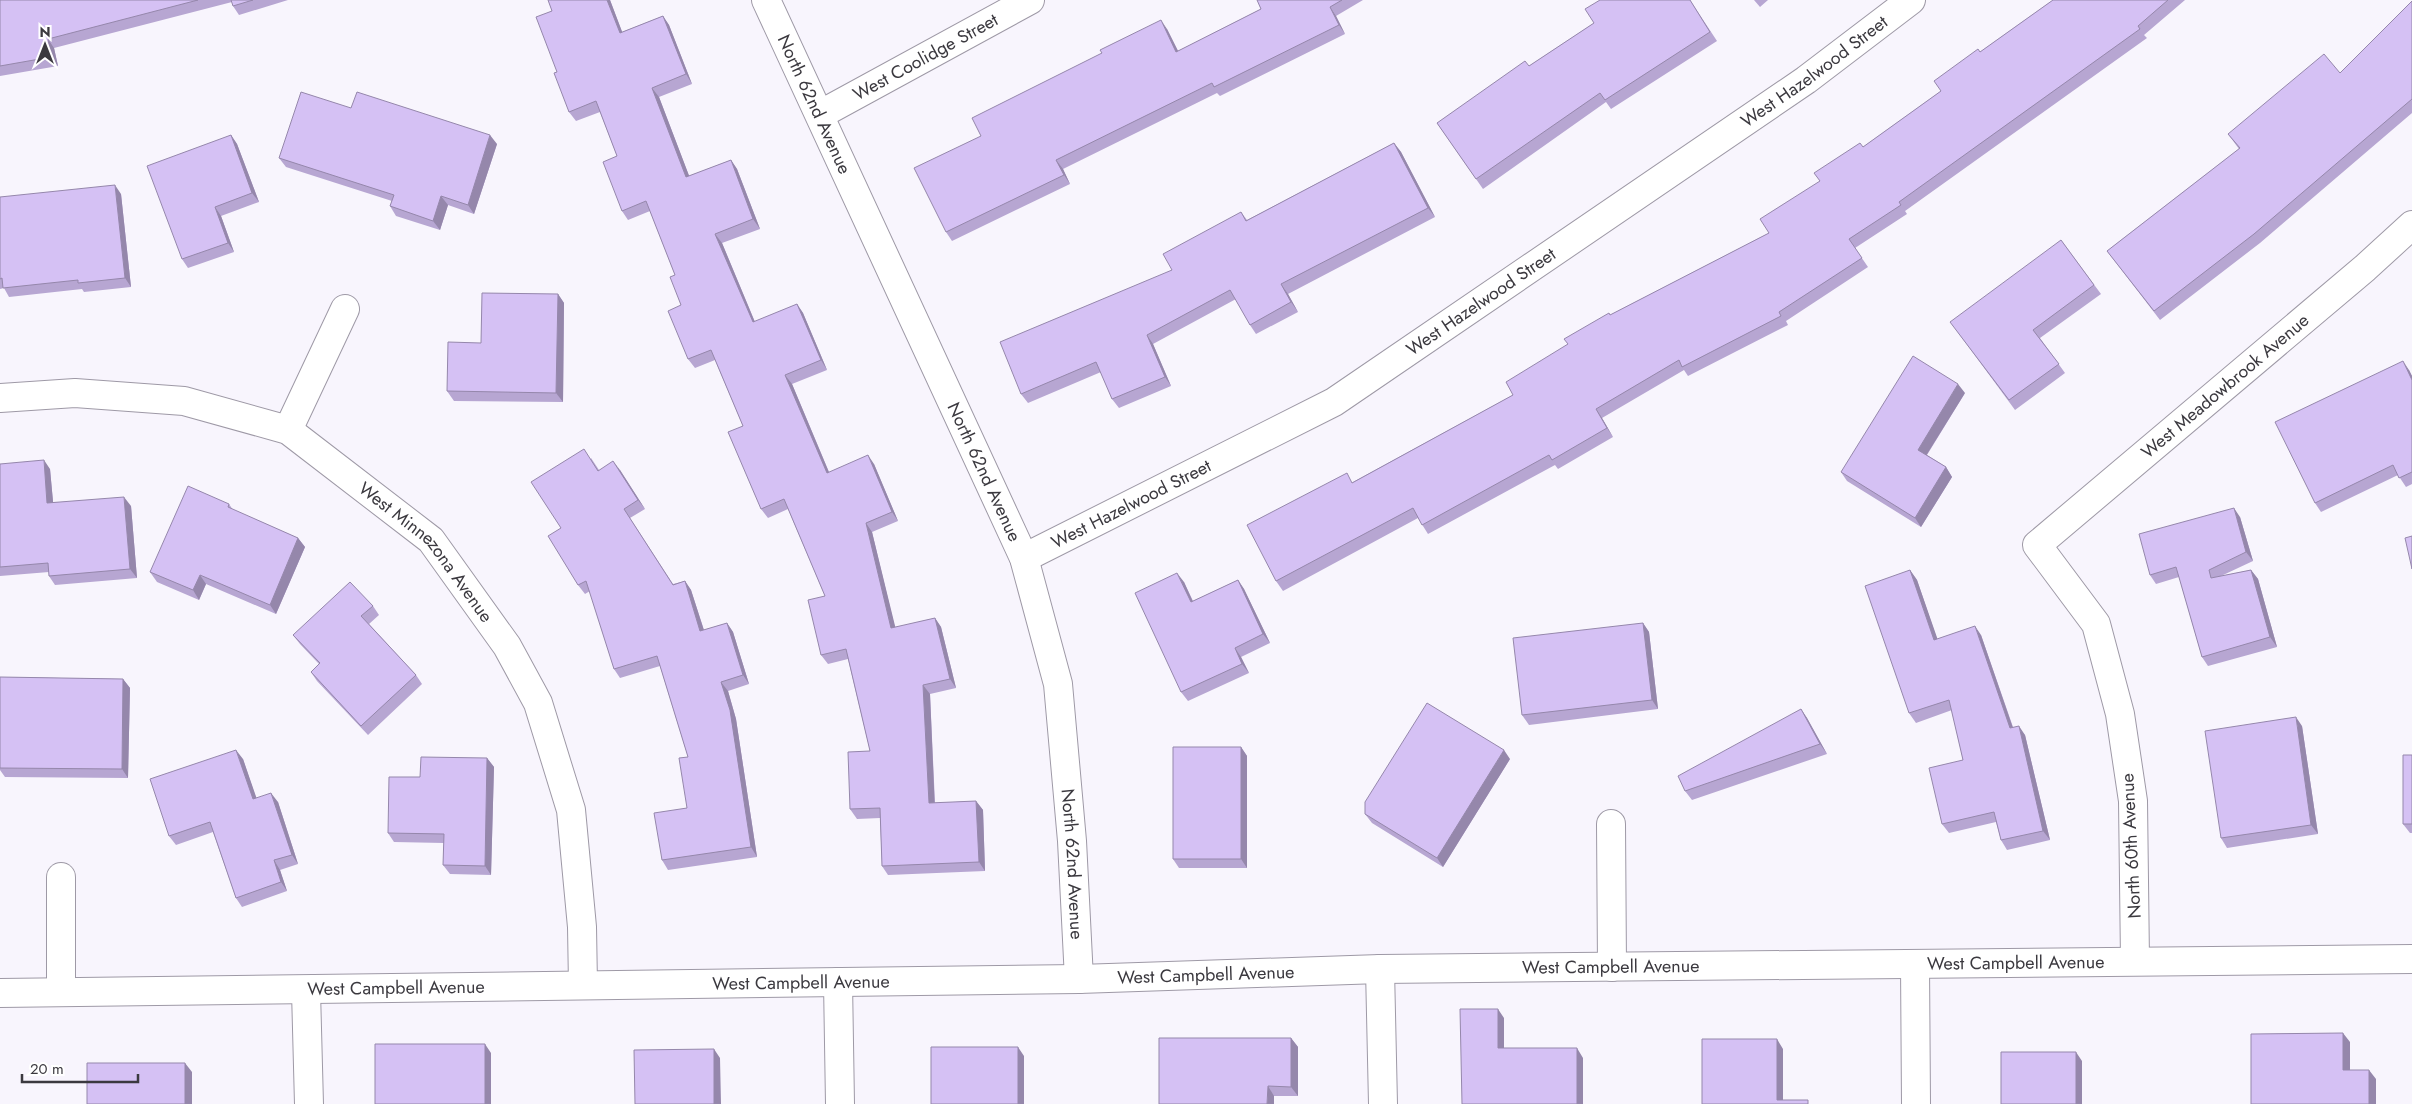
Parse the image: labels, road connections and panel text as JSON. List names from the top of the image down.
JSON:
{
  "streets": {
    "street": [
      "West Coolidge Street",
      "West Hazelwood Street",
      "North 62nd Avenue",
      "West Meadowbrook Avenue",
      "West Minnezona Avenue",
      "North 60th Avenue",
      "West Campbell Avenue"
    ]
  },
  "crossings": [
    ["West Coolidge Street", "North 62nd Avenue"],
    ["West Hazelwood Street", "North 62nd Avenue"],
    ["North 62nd Avenue", "West Campbell Avenue"],
    ["West Meadowbrook Avenue", "North 60th Avenue"],
    ["West Minnezona Avenue", "West Campbell Avenue"],
    ["North 60th Avenue", "West Campbell Avenue"]
  ],
  "scale_bar": "20 m",
  "north": "top"
}
